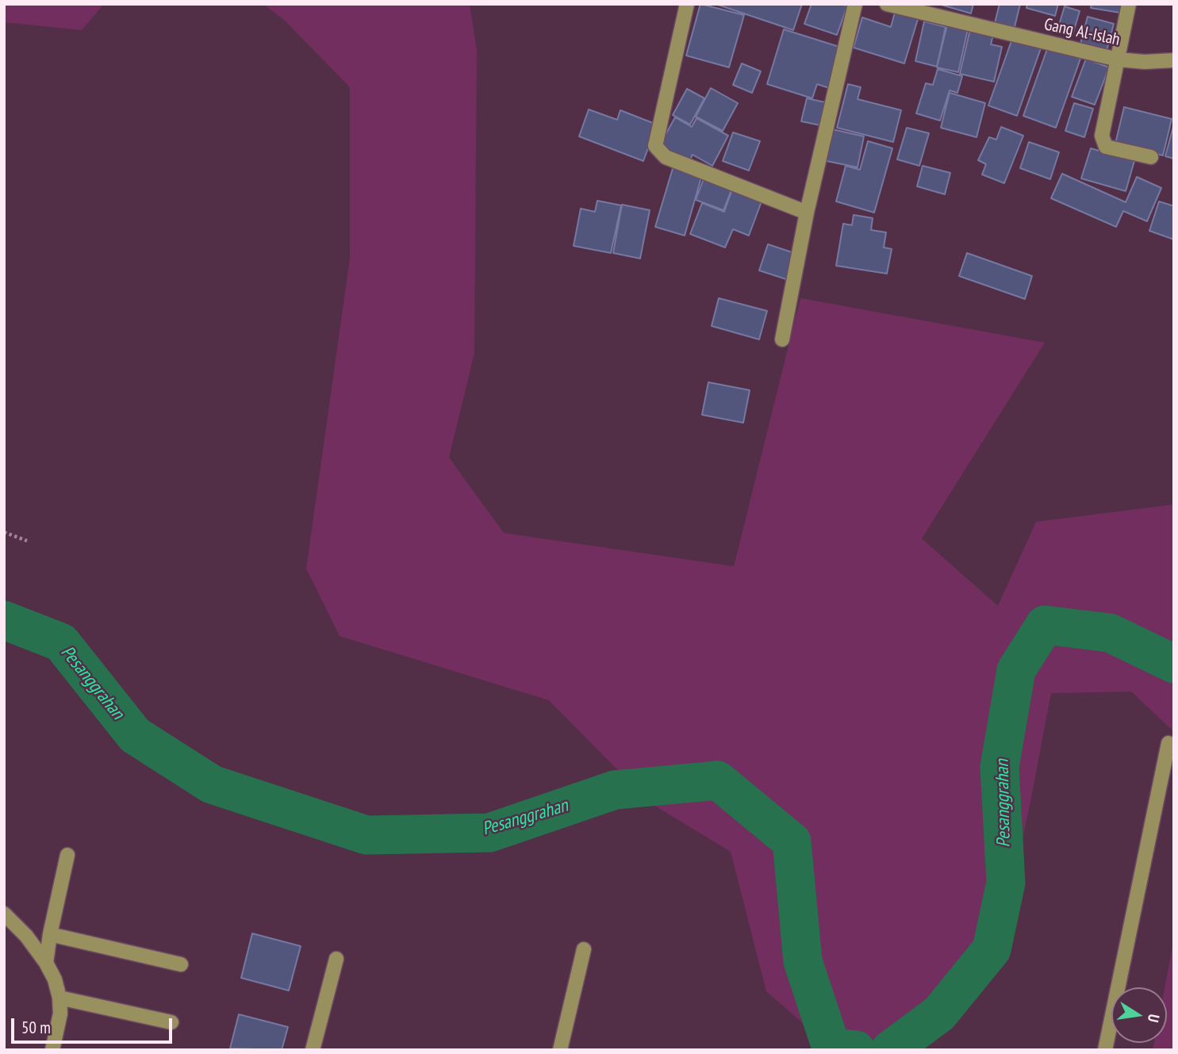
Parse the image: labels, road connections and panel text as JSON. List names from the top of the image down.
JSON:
{
  "streets": {
    "street": ["Gang Al-Islah"]
  },
  "water": ["Pesanggrahan"],
  "scale_bar": "50 m",
  "north": "right"
}
